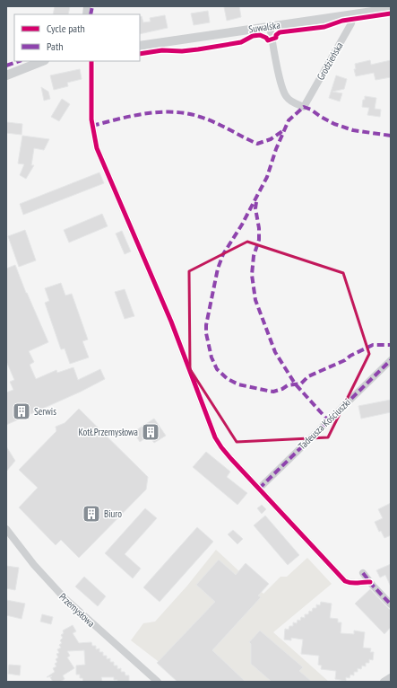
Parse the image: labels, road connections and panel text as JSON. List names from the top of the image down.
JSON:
{
  "streets": {
    "street": [
      "Suwalska",
      "Grodzieńska",
      "Tadeusza Kościuszki",
      "Przemysłowa"
    ]
  },
  "crossings": [
    ["Suwalska", "Grodzieńska"]
  ],
  "places": {
    "building": ["Serwis", "Kotł.Przemysłowa", "Biuro"]
  },
  "legend": ["Cycle path", "Path"]
}
